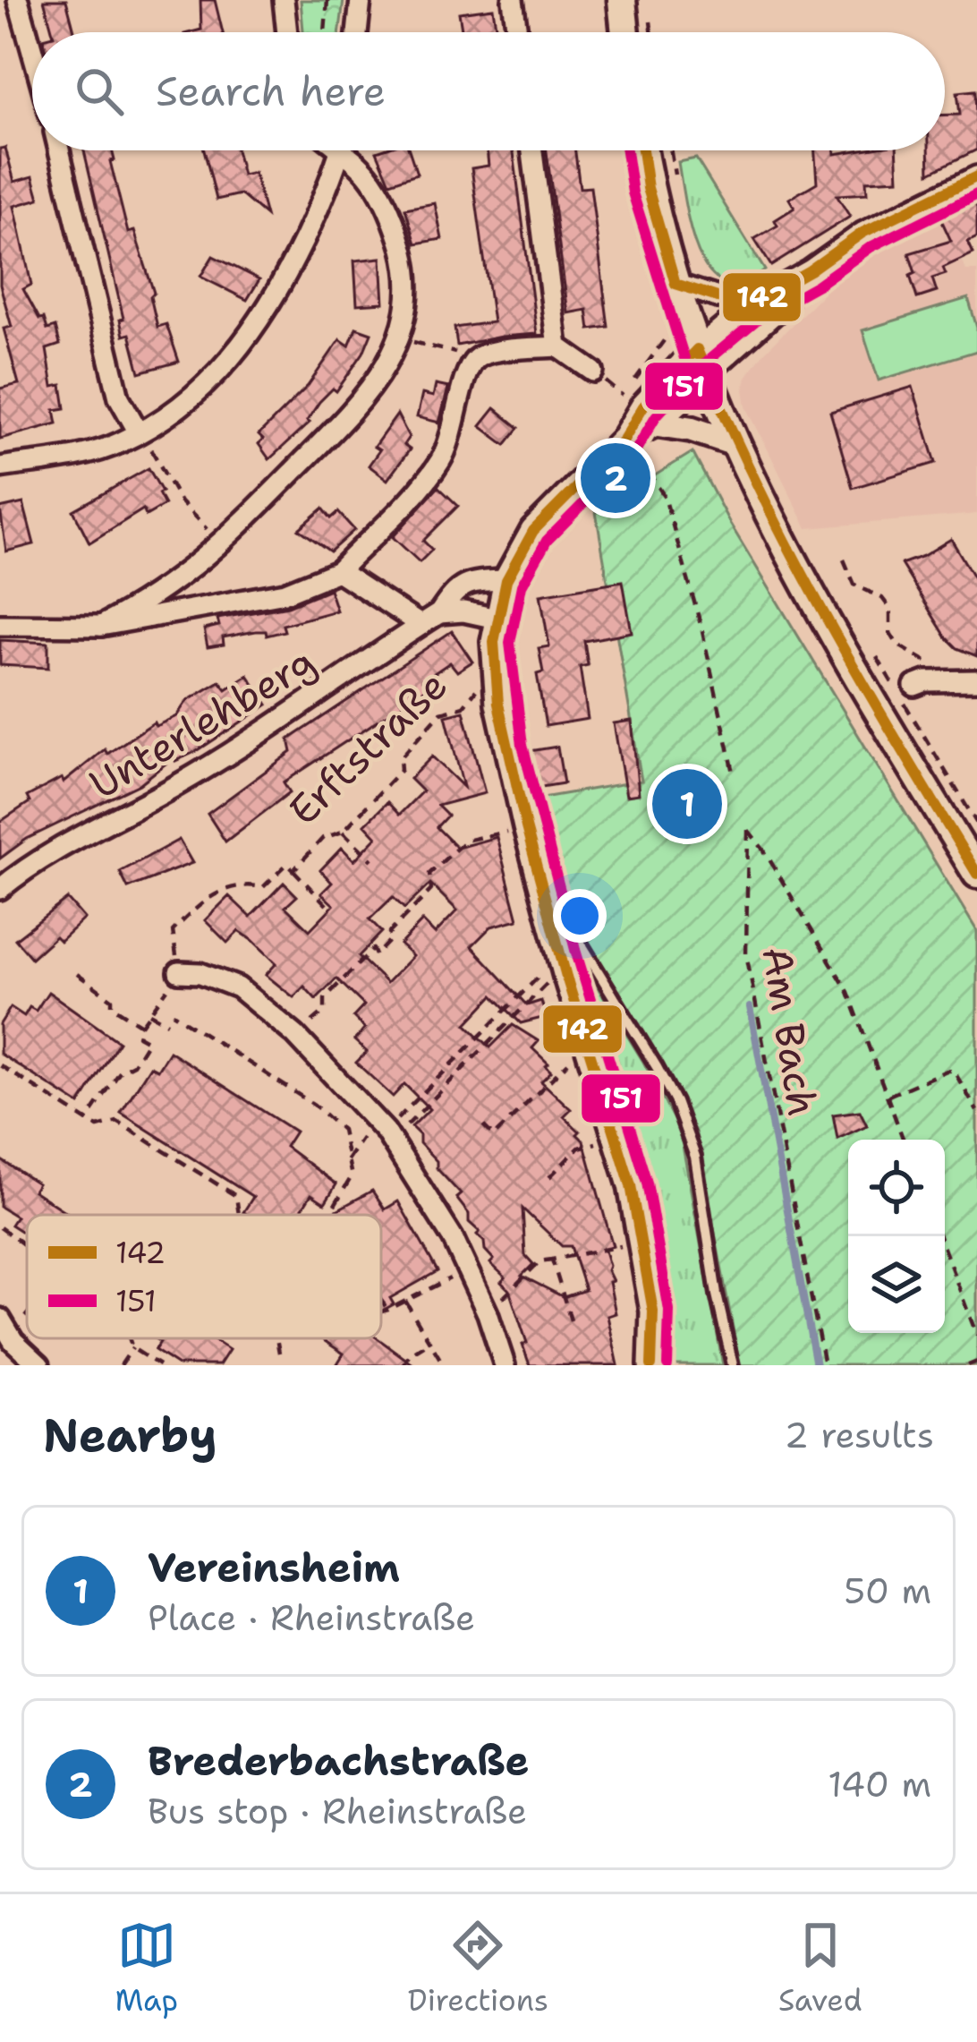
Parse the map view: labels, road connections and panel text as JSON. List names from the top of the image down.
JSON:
{
  "streets": {
    "street": ["Unterlehberg"],
    "path": ["Erftstraße", "Am Bach"]
  },
  "lines": ["transit line 142", "transit line 151"],
  "legend": ["142", "151"],
  "page": {
    "search": "Search here",
    "pins": ["2", "1"],
    "heading": ["Nearby", "2 results"],
    "list": [
      {
        "mark": "1",
        "name": "Vereinsheim",
        "note": "Place · Rheinstraße",
        "value": "50 m"
      },
      {
        "mark": "2",
        "name": "Brederbachstraße",
        "note": "Bus stop · Rheinstraße",
        "value": "140 m"
      }
    ],
    "nav": ["Map", "Directions", "Saved"]
  }
}
